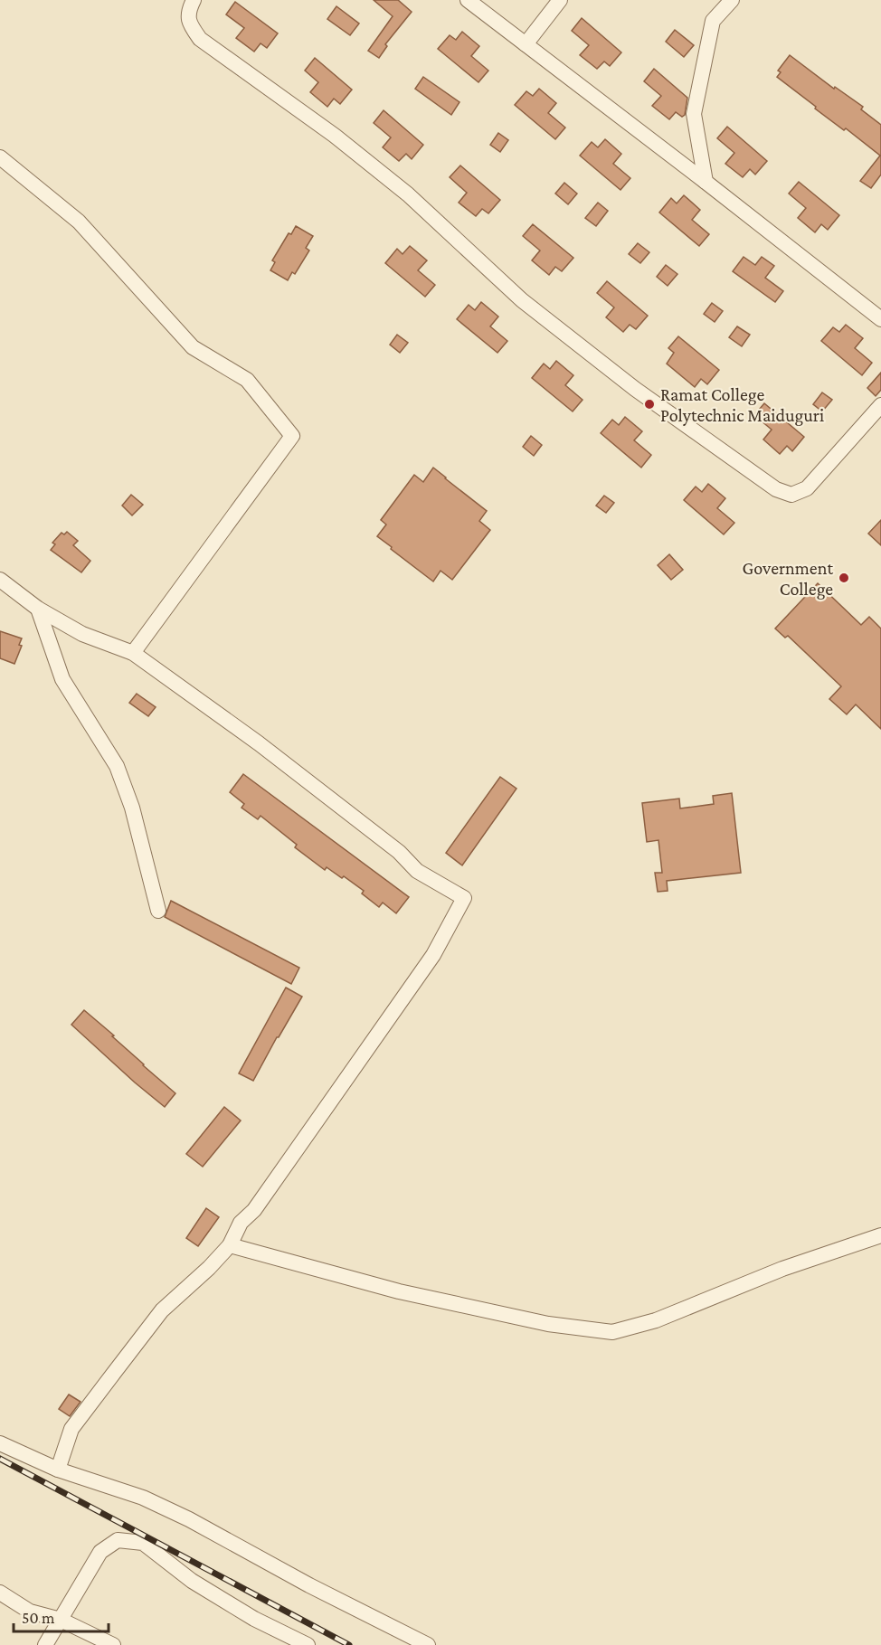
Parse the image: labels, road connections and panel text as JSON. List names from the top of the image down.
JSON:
{
  "places": ["Ramat College Polytechnic Maiduguri", "Government College"],
  "scale_bar": "50 m"
}
